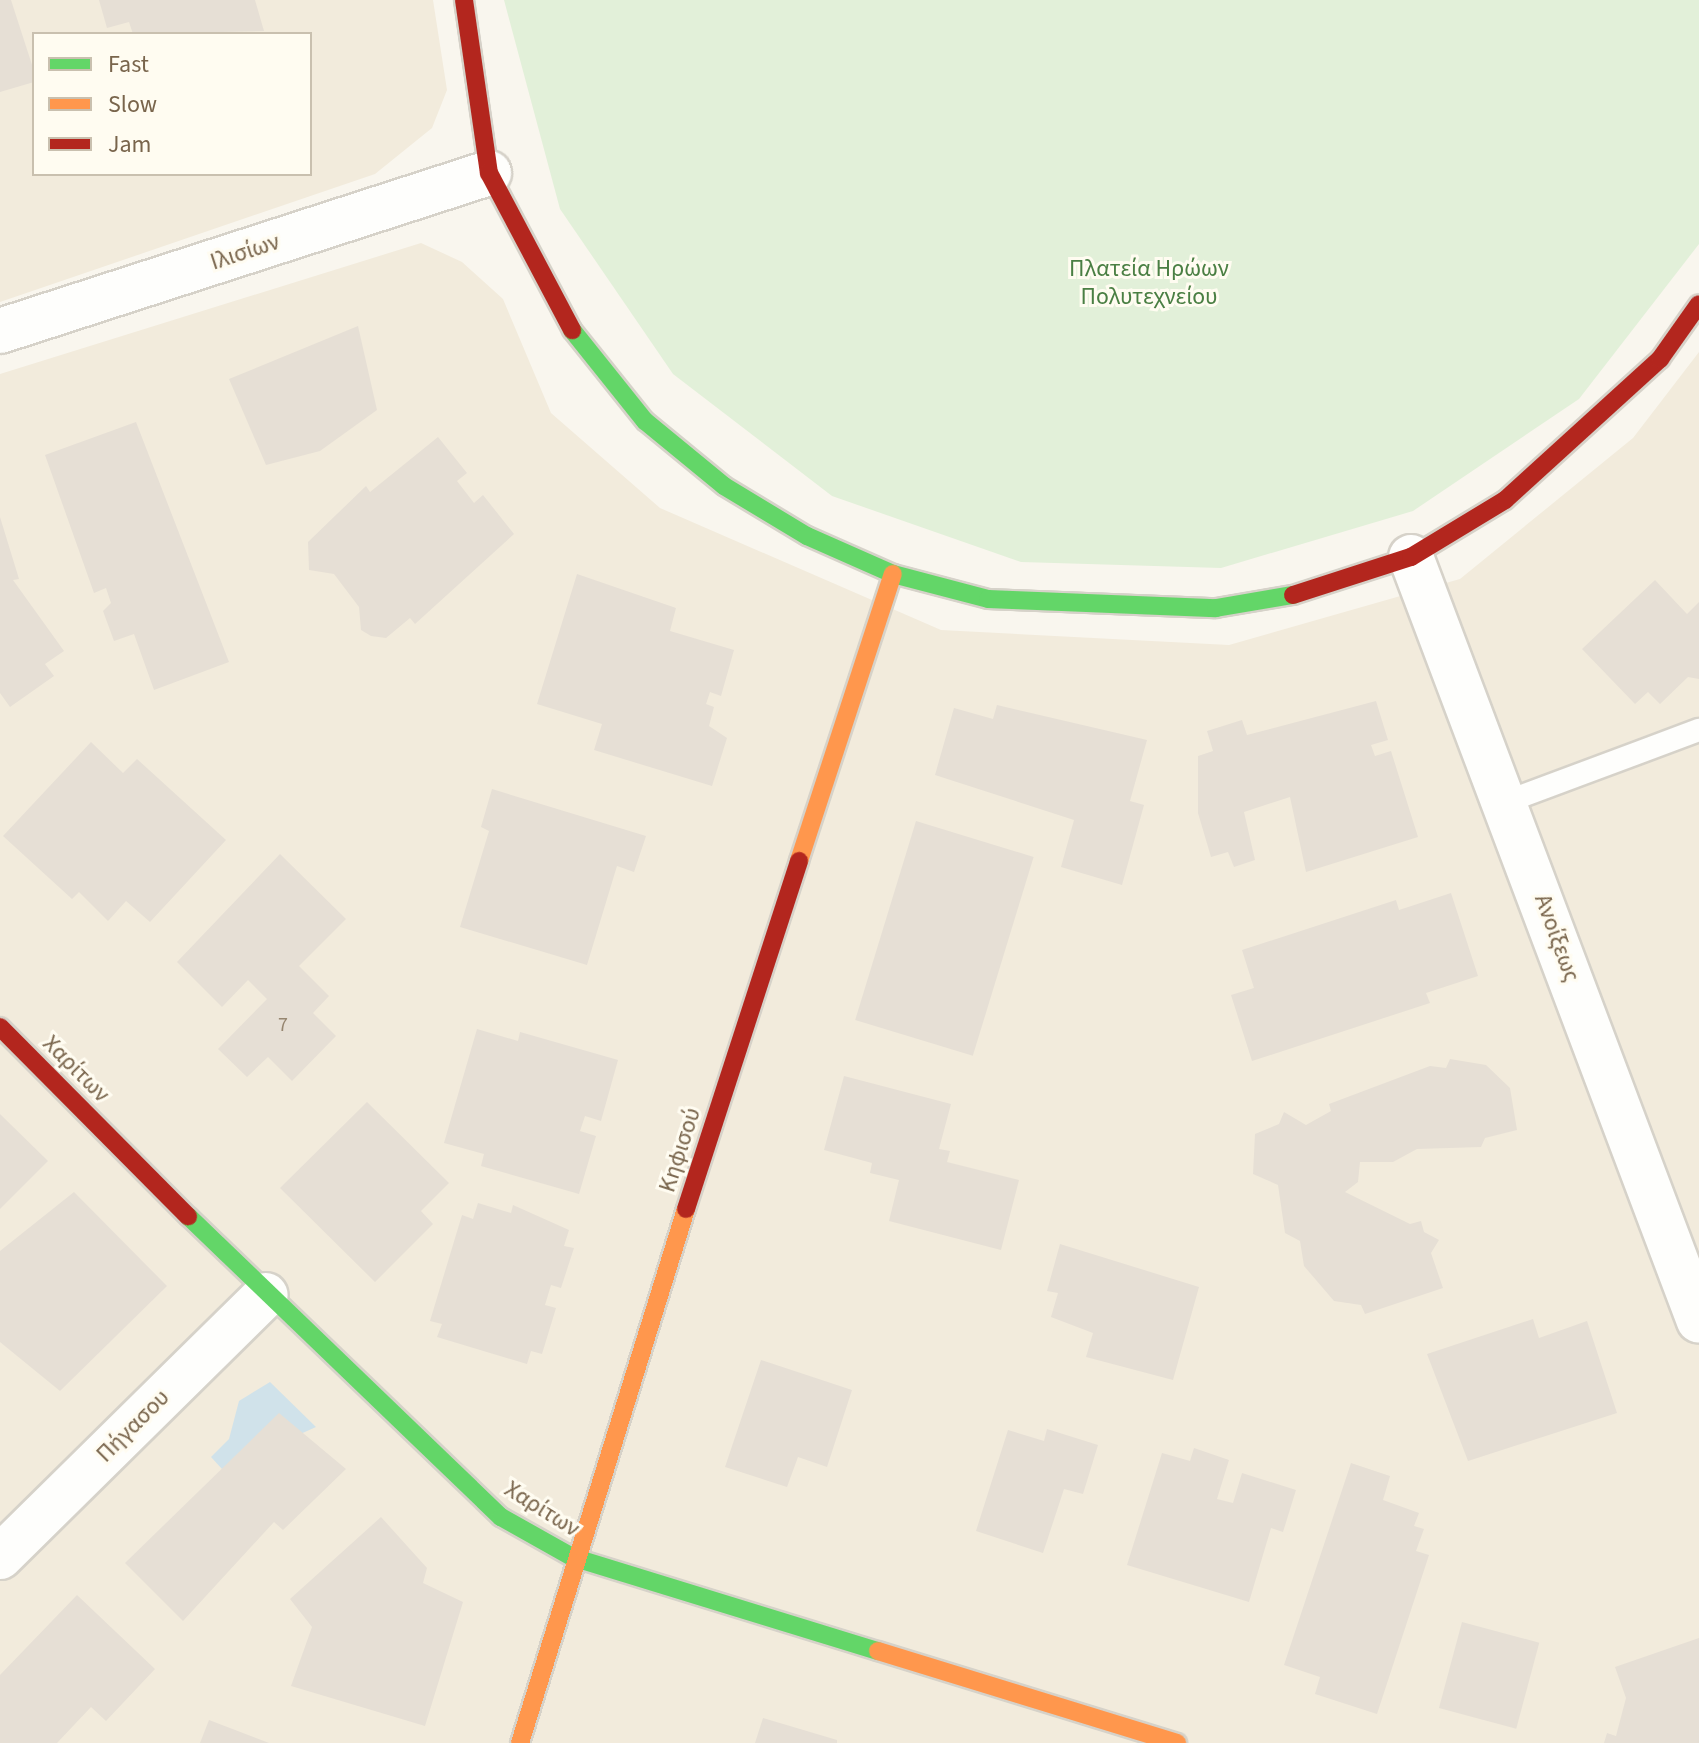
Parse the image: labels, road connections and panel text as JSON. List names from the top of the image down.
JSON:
{
  "streets": {
    "street": [
      "Ιλισίων",
      "Ανοίξεως",
      "Χαρίτων",
      "Κηφισού",
      "Πήγασου"
    ]
  },
  "crossings": [
    ["Χαρίτων", "Κηφισού"],
    ["Χαρίτων", "Πήγασου"]
  ],
  "parks": ["Πλατεία Ηρώων Πολυτεχνείου"],
  "house_numbers": ["7"],
  "legend": ["Fast", "Slow", "Jam"]
}
